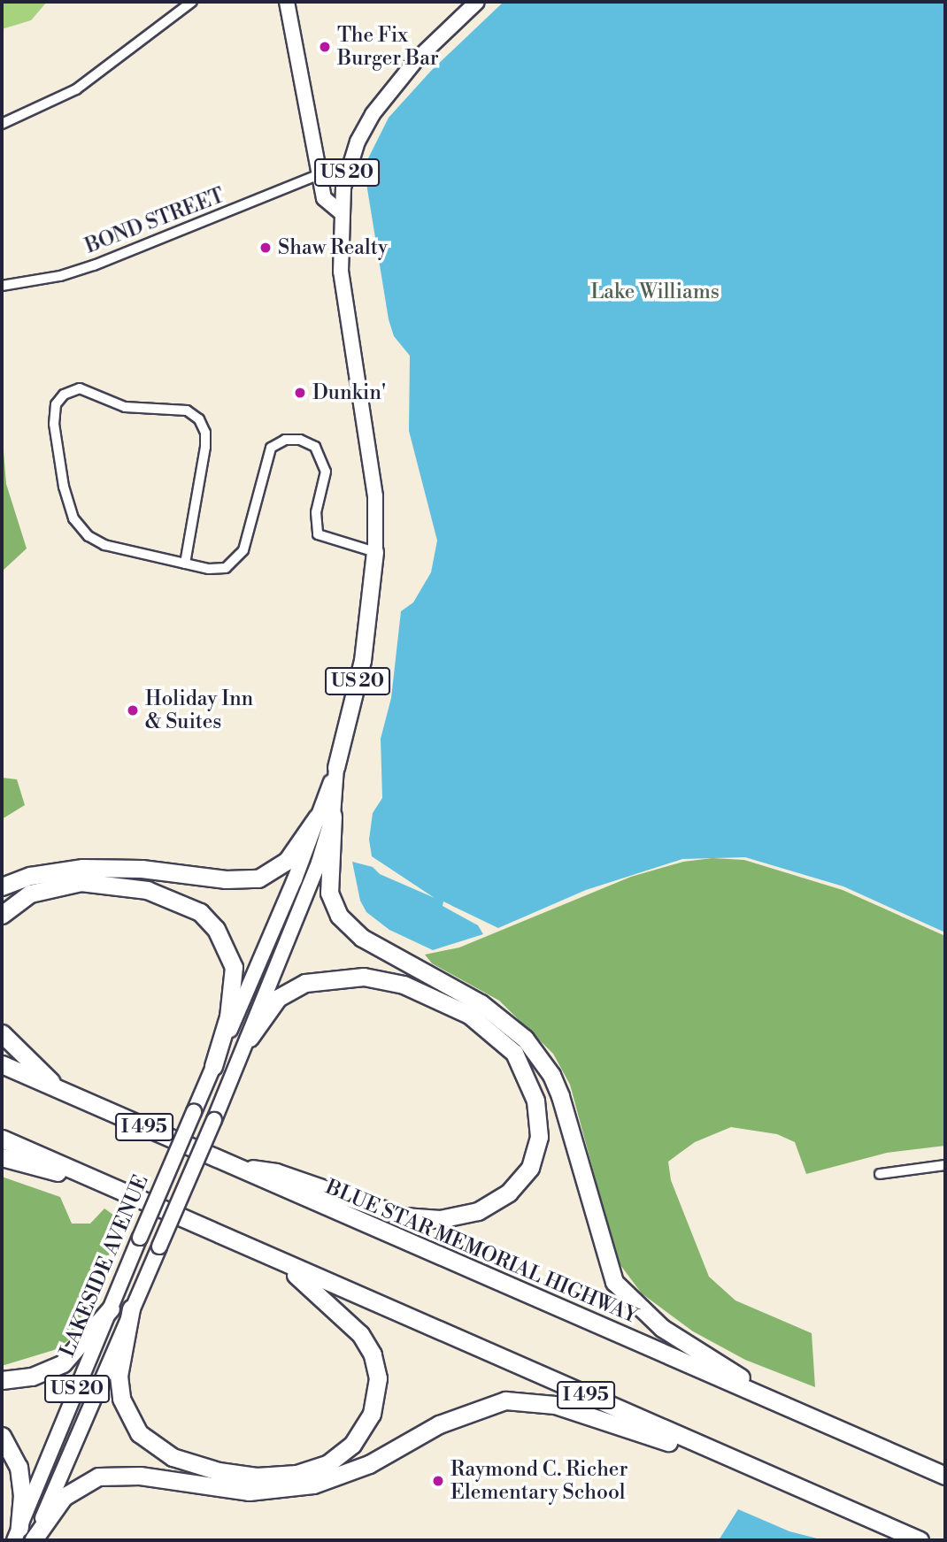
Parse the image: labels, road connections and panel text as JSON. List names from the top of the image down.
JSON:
{
  "streets": {
    "highway": [
      "US 20",
      "I 495",
      "BLUE STAR MEMORIAL HIGHWAY",
      "LAKESIDE AVENUE"
    ],
    "street": ["BOND STREET"]
  },
  "parks": ["Lake Williams"],
  "places": [
    "The Fix Burger Bar",
    "Shaw Realty",
    "Dunkin'",
    "Holiday Inn & Suites",
    "Raymond C. Richer Elementary School"
  ]
}
